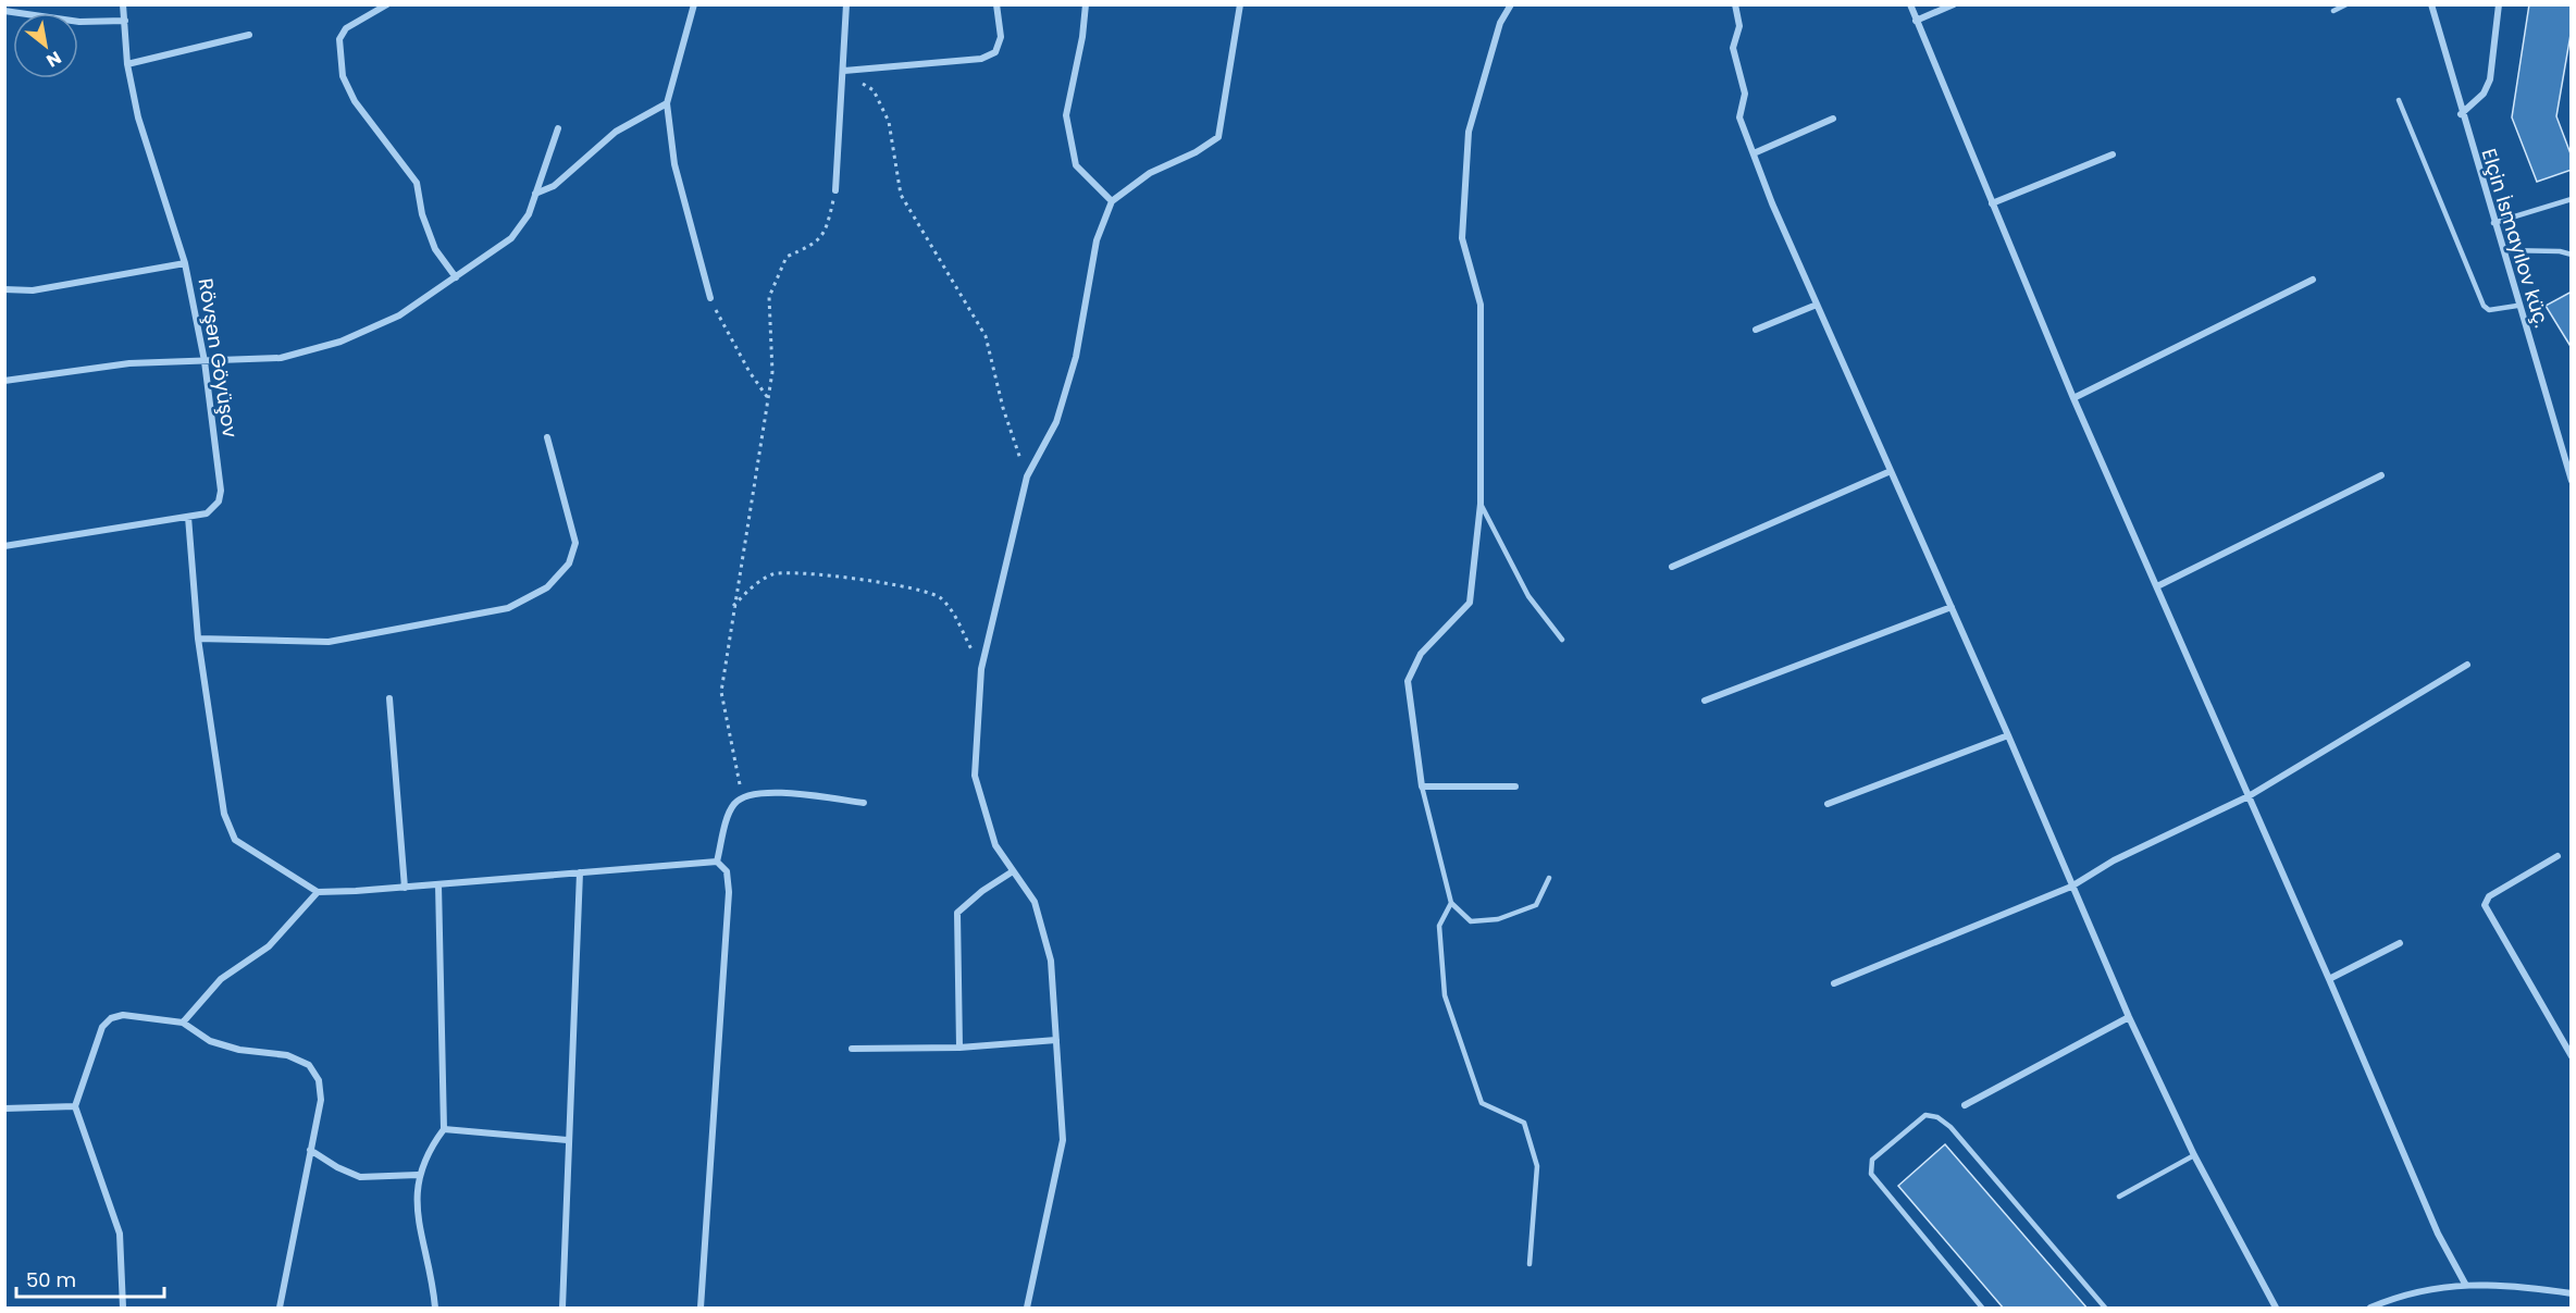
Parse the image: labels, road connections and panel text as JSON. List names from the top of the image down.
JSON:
{
  "streets": {
    "street": ["Elçin İsmayılov küç.", "Rövşən Göyüşov"]
  },
  "scale_bar": "50 m",
  "north": "bottom right"
}
